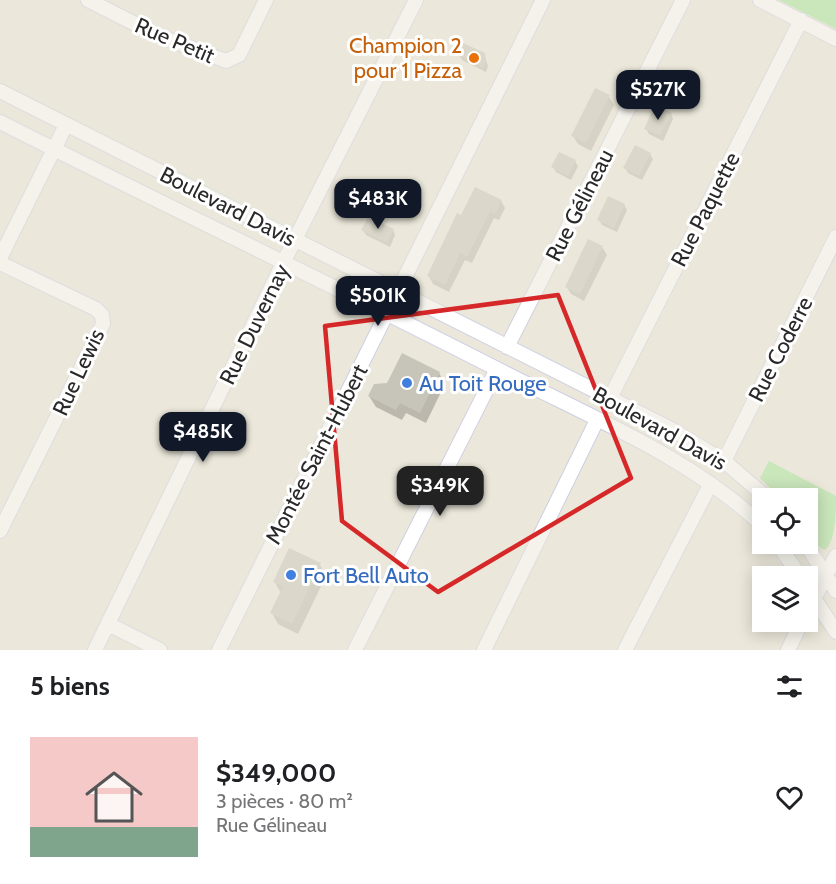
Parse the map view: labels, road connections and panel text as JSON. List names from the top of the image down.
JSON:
{
  "streets": {
    "street": [
      "Rue Petit",
      "Rue Gélineau",
      "Boulevard Davis",
      "Rue Paquette",
      "Rue Duvernay",
      "Rue Coderre",
      "Rue Lewis",
      "Montée Saint-Hubert"
    ]
  },
  "crossings": [
    ["Rue Gélineau", "Boulevard Davis"],
    ["Boulevard Davis", "Rue Paquette"],
    ["Boulevard Davis", "Rue Duvernay"],
    ["Boulevard Davis", "Rue Coderre"],
    ["Boulevard Davis", "Montée Saint-Hubert"]
  ],
  "places": ["Champion 2 pour 1 Pizza", "Au Toit Rouge", "Fort Bell Auto"],
  "page": {
    "price": [
      "$527K",
      "$483K",
      "$501K",
      "$485K",
      "$349K"
    ],
    "heading": "5 biens",
    "list": [
      {
        "name": "$349,000",
        "note": "3 pièces · 80 m² · Rue Gélineau"
      }
    ]
  }
}
